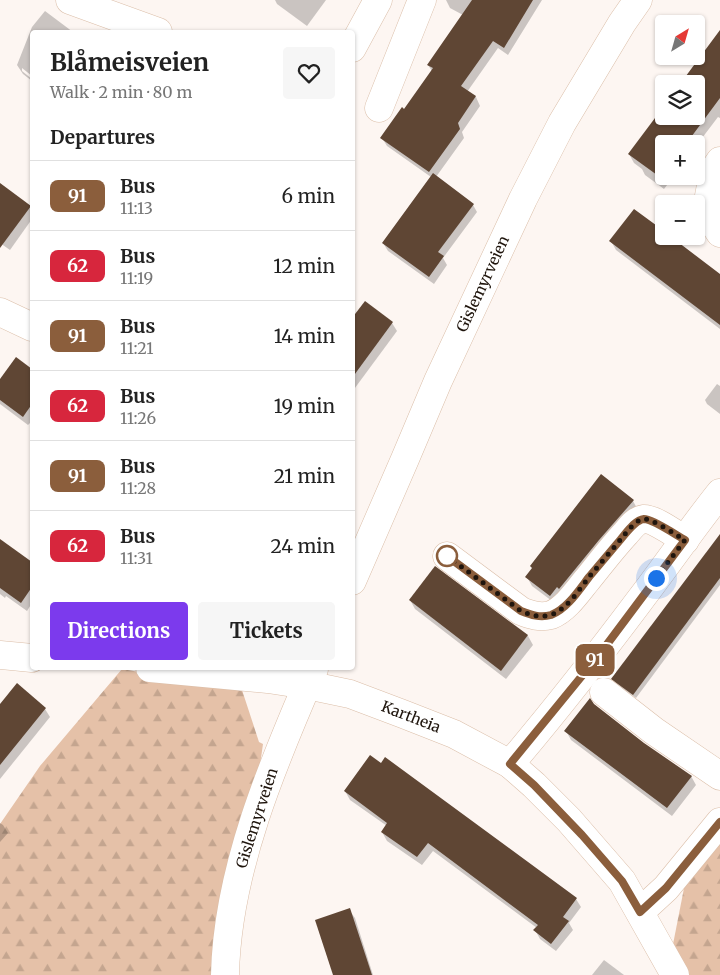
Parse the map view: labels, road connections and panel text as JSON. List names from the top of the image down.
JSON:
{
  "streets": {
    "street": ["Gislemyrveien", "Kartheia"]
  },
  "crossings": [
    ["Gislemyrveien", "Kartheia"]
  ],
  "lines": ["bus line 91"],
  "north": "top right",
  "page": {
    "on_map": "91",
    "map_buttons": ["+", "−"],
    "heading": [
      ["Blåmeisveien", "Walk · 2 min · 80 m"],
      "Departures"
    ],
    "list": [
      {
        "mark": "91",
        "name": "Bus",
        "note": "11:13",
        "value": "6 min"
      },
      {
        "mark": "62",
        "name": "Bus",
        "note": "11:19",
        "value": "12 min"
      },
      {
        "mark": "91",
        "name": "Bus",
        "note": "11:21",
        "value": "14 min"
      },
      {
        "mark": "62",
        "name": "Bus",
        "note": "11:26",
        "value": "19 min"
      },
      {
        "mark": "91",
        "name": "Bus",
        "note": "11:28",
        "value": "21 min"
      },
      {
        "mark": "62",
        "name": "Bus",
        "note": "11:31",
        "value": "24 min"
      }
    ],
    "buttons": ["Directions", "Tickets"]
  }
}
